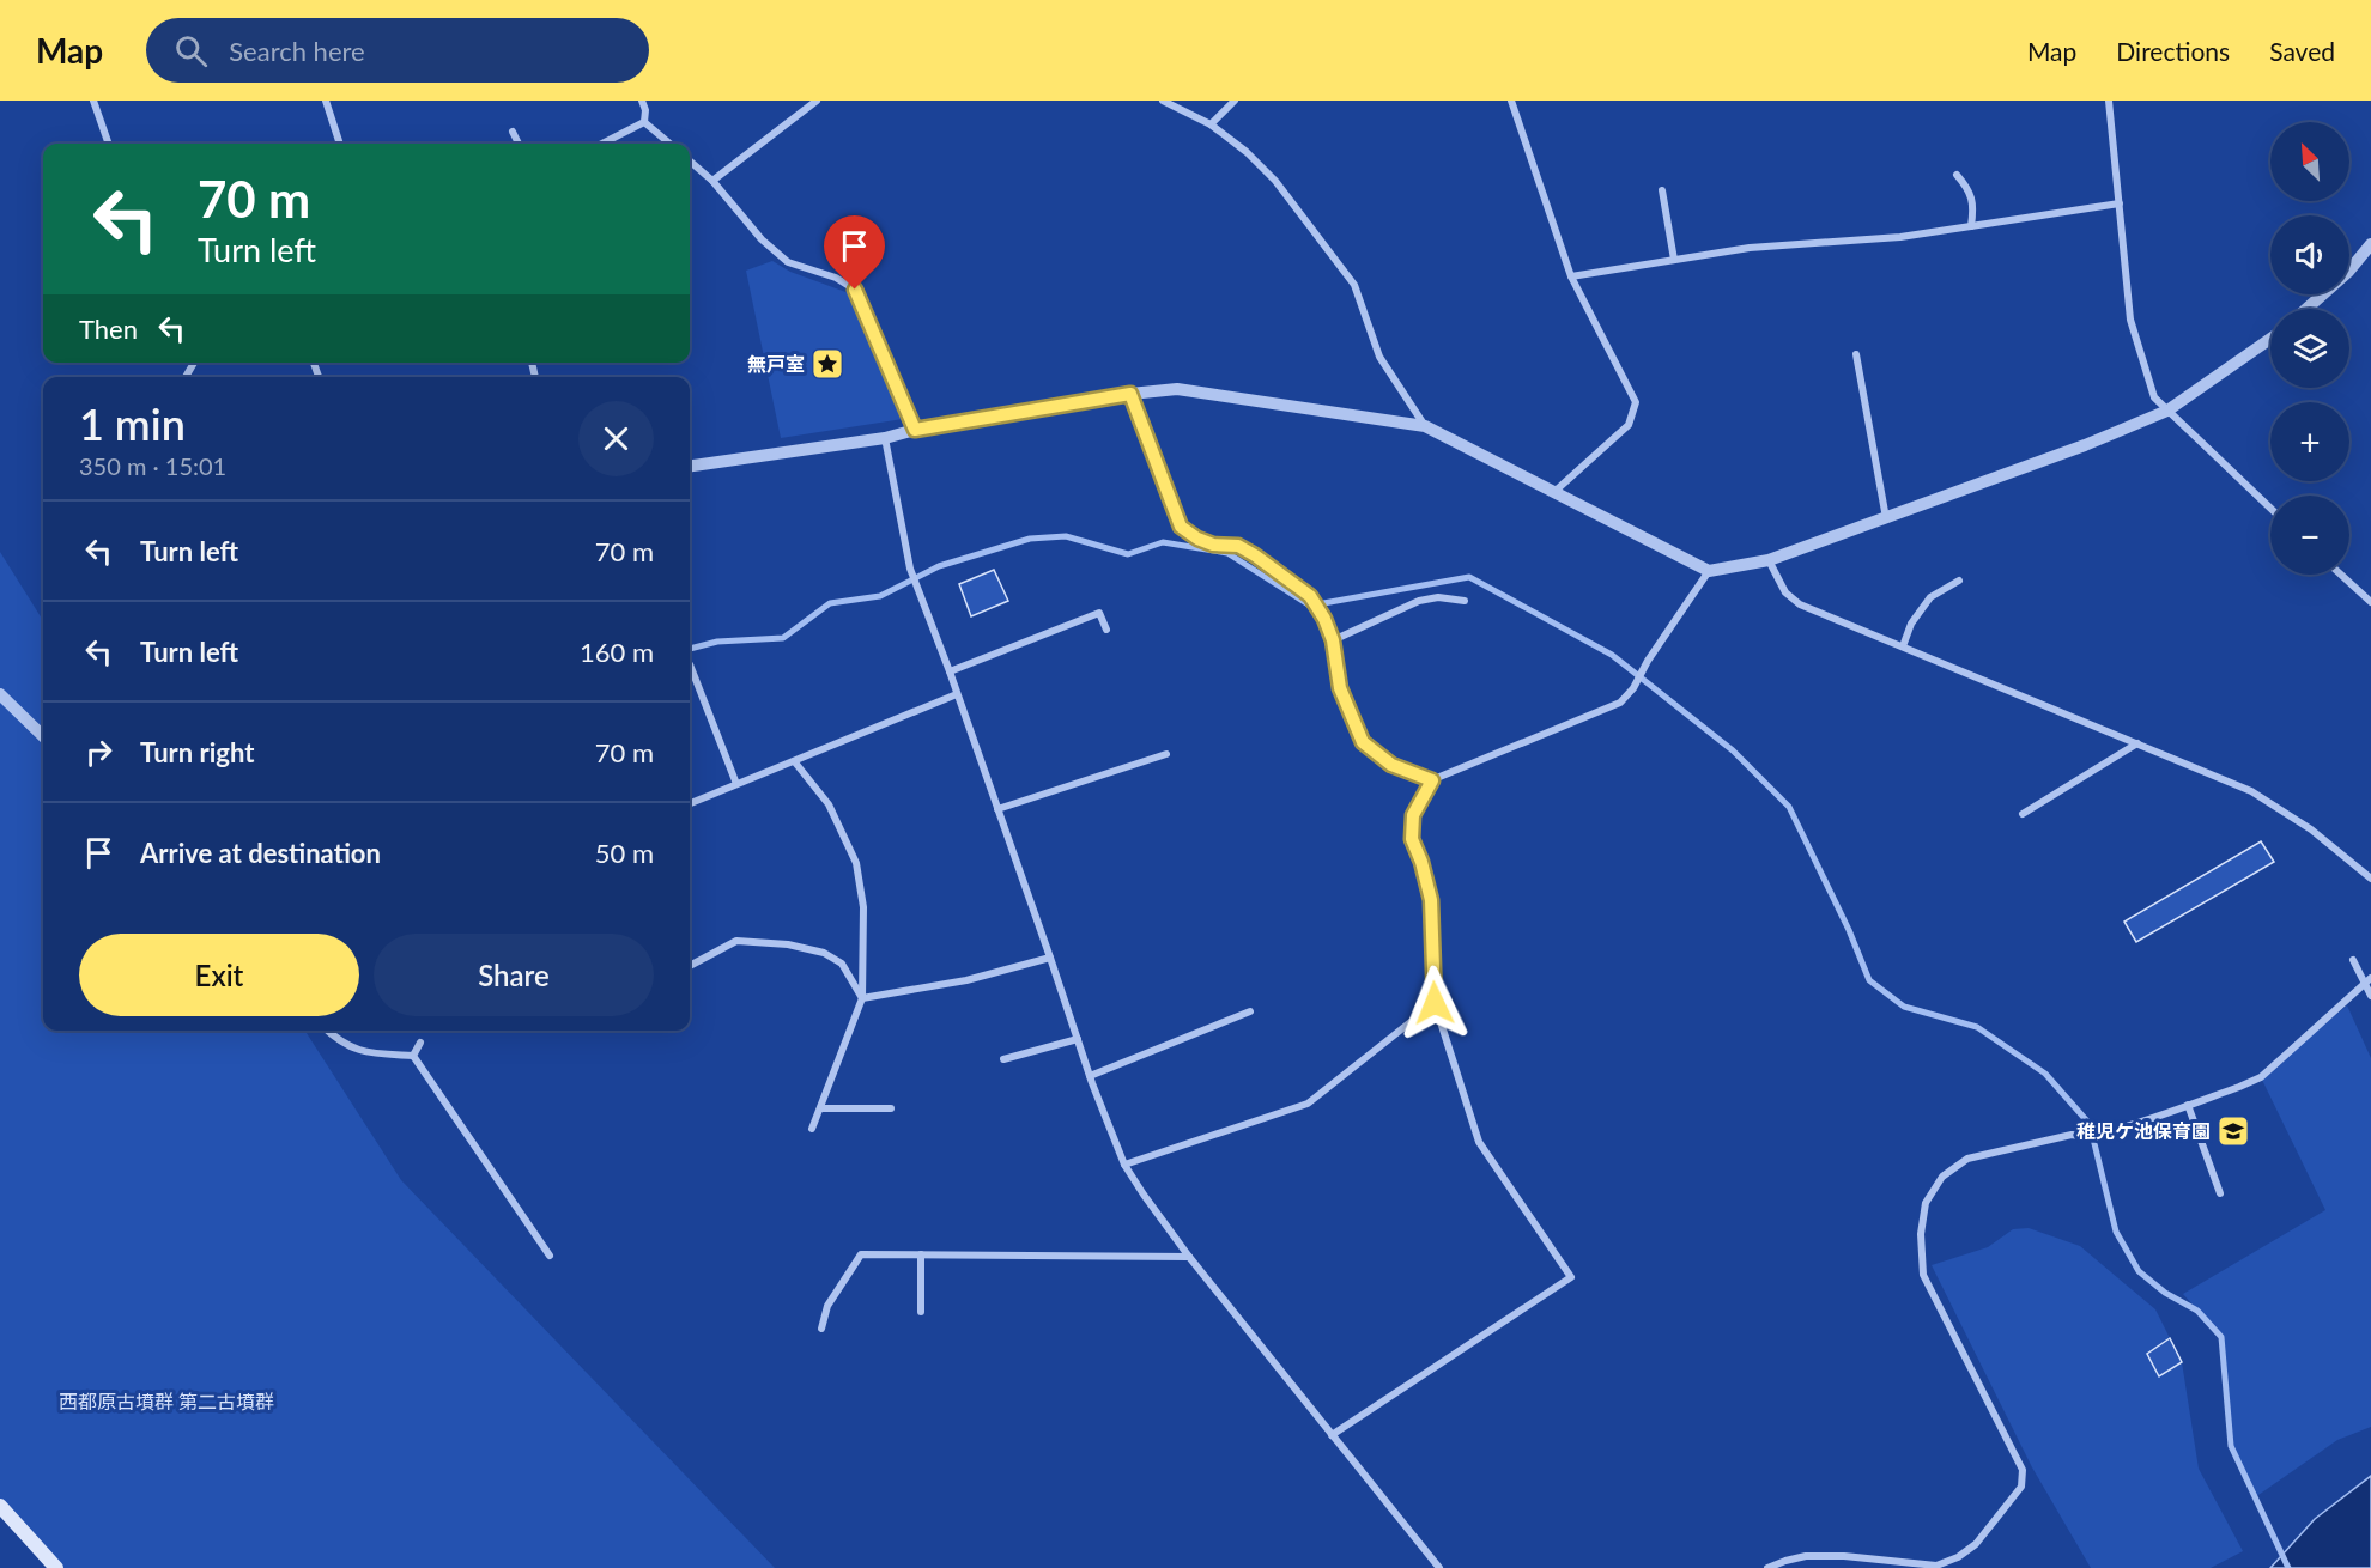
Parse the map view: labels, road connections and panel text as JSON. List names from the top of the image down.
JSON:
{
  "parks": ["西都原古墳群 第二古墳群"],
  "places": {
    "place": ["無戸室"],
    "school or university": ["稚児ケ池保育園"]
  },
  "north": "top left",
  "page": {
    "header": "Map",
    "search": "Search here",
    "nav": ["Map", "Directions", "Saved"],
    "map_buttons": ["+", "−"],
    "turn": ["70 m", "Turn left"],
    "then": "Then",
    "heading": ["1 min", "350 m · 15:01"],
    "list": [
      {
        "name": "Turn left",
        "value": "70 m"
      },
      {
        "name": "Turn left",
        "value": "160 m"
      },
      {
        "name": "Turn right",
        "value": "70 m"
      },
      {
        "name": "Arrive at destination",
        "value": "50 m"
      }
    ],
    "buttons": ["Exit", "Share"]
  }
}
